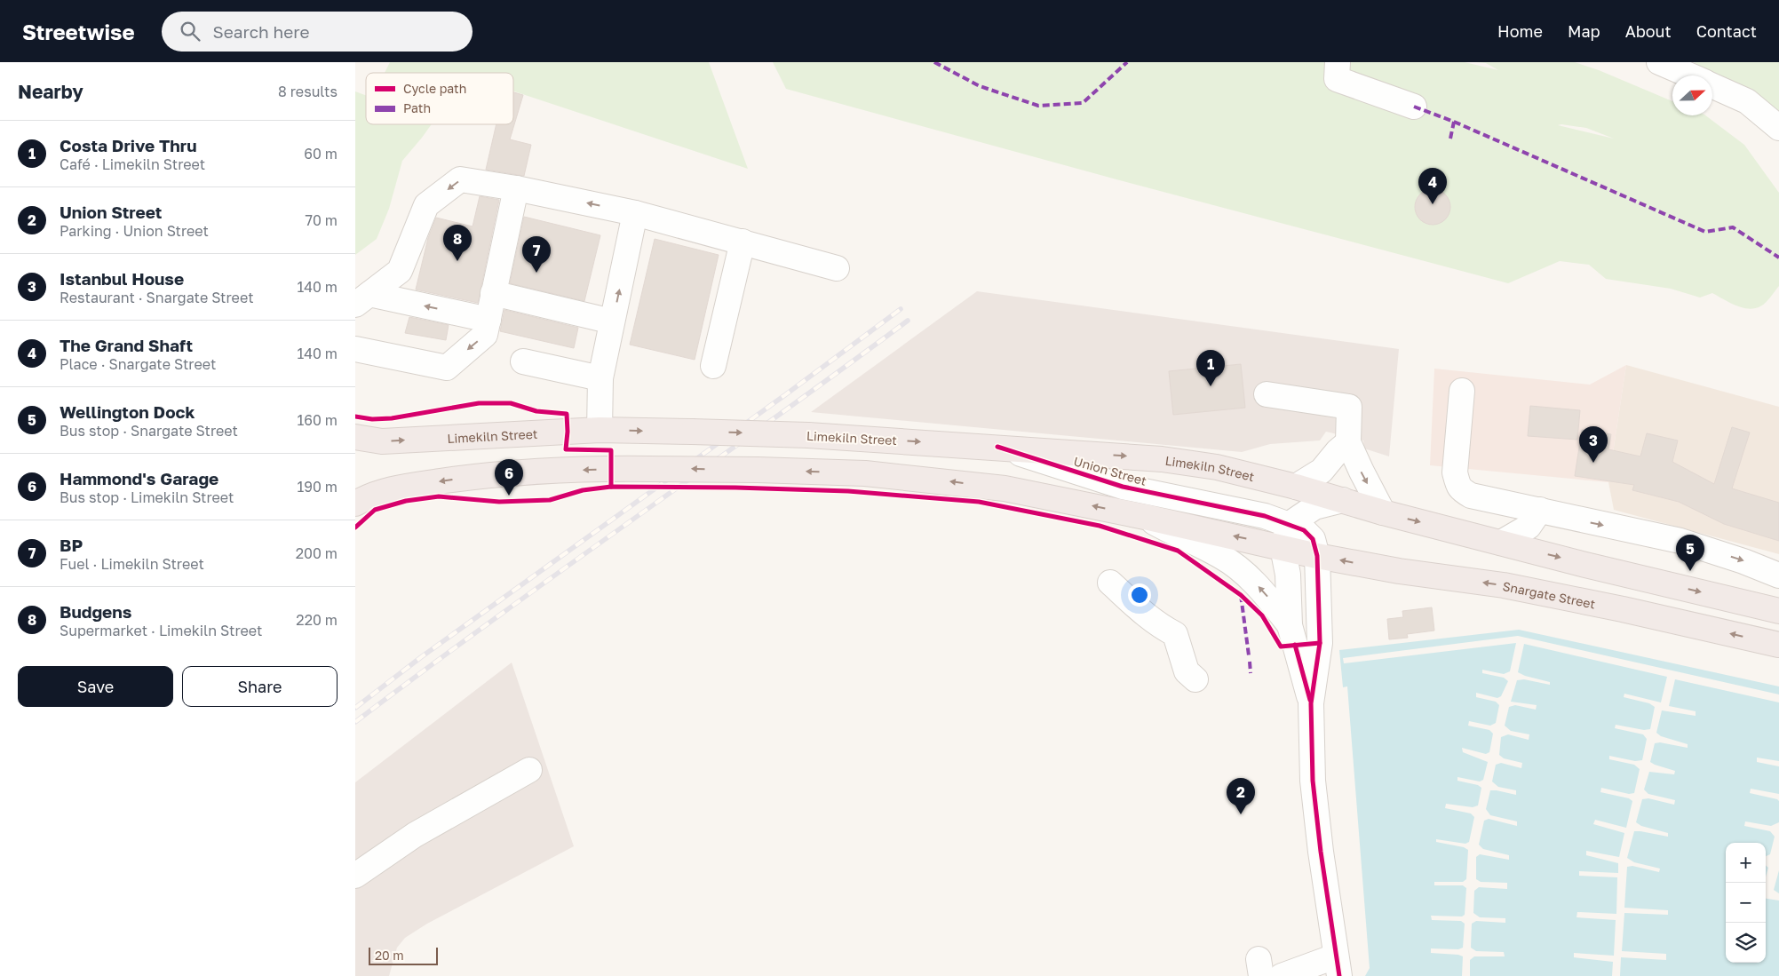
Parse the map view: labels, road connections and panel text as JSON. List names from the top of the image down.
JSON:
{
  "streets": {
    "highway": ["Limekiln Street", "Snargate Street"],
    "street": ["Union Street"]
  },
  "crossings": [
    ["Limekiln Street", "Union Street"],
    ["Union Street", "Snargate Street"]
  ],
  "legend": ["Cycle path", "Path"],
  "scale_bar": "20 m",
  "north": "right",
  "page": {
    "header": "Streetwise",
    "search": "Search here",
    "nav": [
      "Home",
      "Map",
      "About",
      "Contact"
    ],
    "heading": ["Nearby", "8 results"],
    "list": [
      {
        "mark": "1",
        "name": "Costa Drive Thru",
        "note": "Café · Limekiln Street",
        "value": "60 m"
      },
      {
        "mark": "2",
        "name": "Union Street",
        "note": "Parking · Union Street",
        "value": "70 m"
      },
      {
        "mark": "3",
        "name": "Istanbul House",
        "note": "Restaurant · Snargate Street",
        "value": "140 m"
      },
      {
        "mark": "4",
        "name": "The Grand Shaft",
        "note": "Place · Snargate Street",
        "value": "140 m"
      },
      {
        "mark": "5",
        "name": "Wellington Dock",
        "note": "Bus stop · Snargate Street",
        "value": "160 m"
      },
      {
        "mark": "6",
        "name": "Hammond's Garage",
        "note": "Bus stop · Limekiln Street",
        "value": "190 m"
      },
      {
        "mark": "7",
        "name": "BP",
        "note": "Fuel · Limekiln Street",
        "value": "200 m"
      },
      {
        "mark": "8",
        "name": "Budgens",
        "note": "Supermarket · Limekiln Street",
        "value": "220 m"
      }
    ],
    "pins": [
      "4",
      "8",
      "7",
      "1",
      "3",
      "6",
      "5",
      "2"
    ],
    "buttons": ["Save", "Share"],
    "map_buttons": ["+", "−"],
    "scale": "20 m"
  }
}
